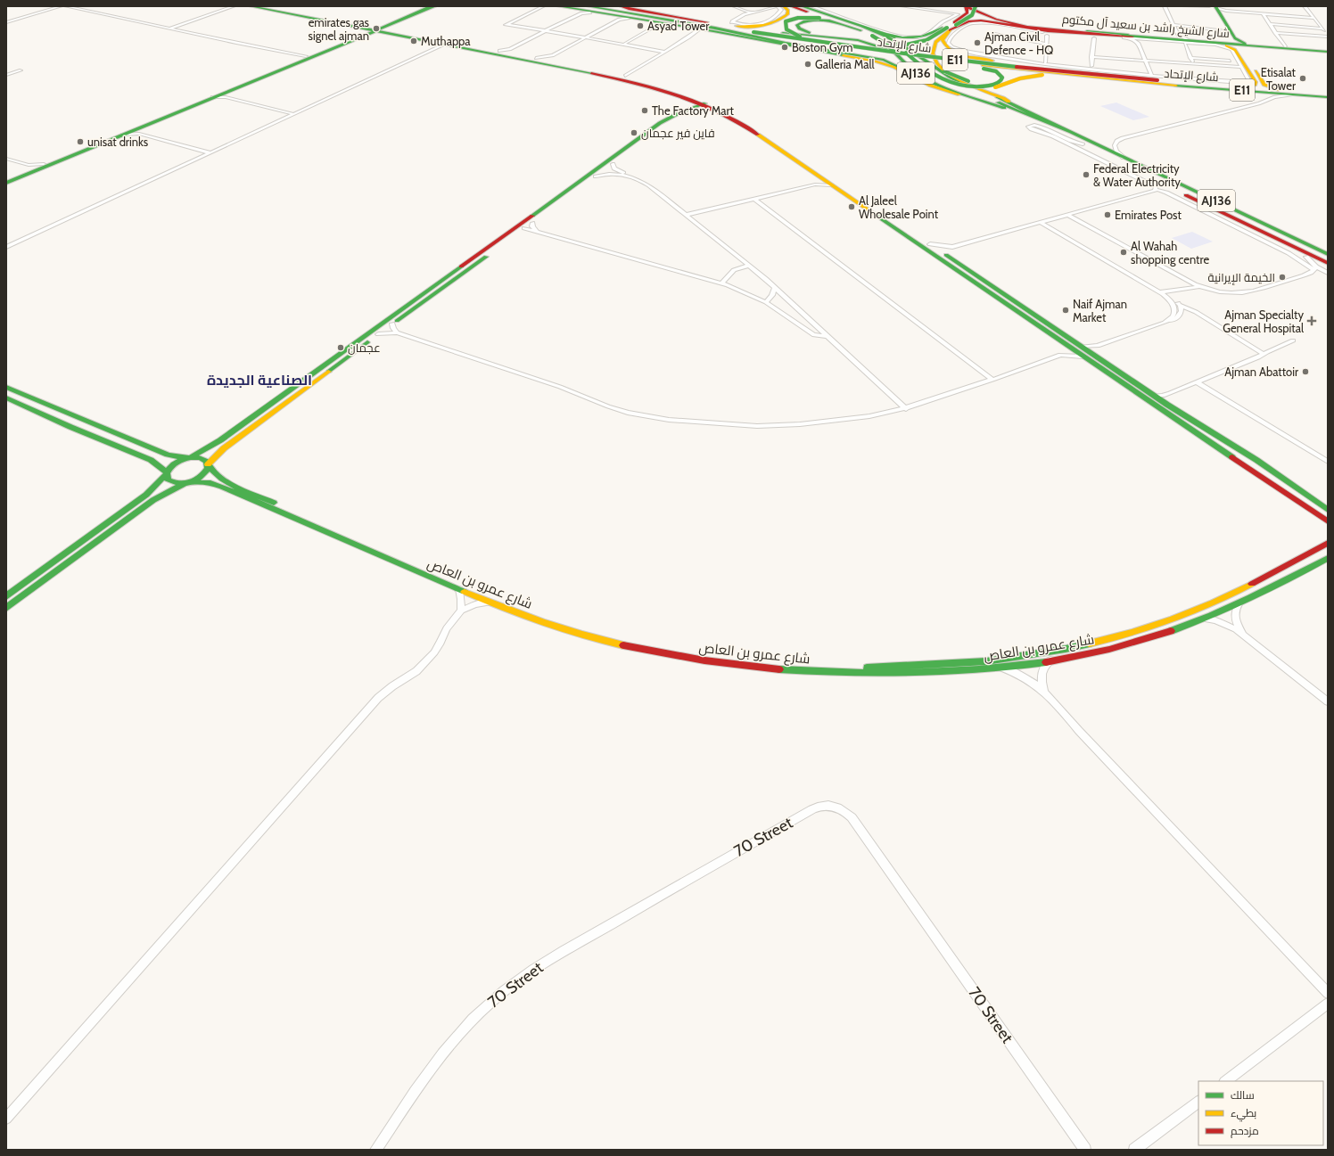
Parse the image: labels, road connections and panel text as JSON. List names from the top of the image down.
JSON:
{
  "streets": {
    "main road": [
      "شارع الشيخ راشد بن سعيد آل مكتوم",
      "شارع الإتحاد",
      "E11",
      "AJ136",
      "شارع عمرو بن العاص"
    ],
    "street": ["70 Street"]
  },
  "crossings": [
    ["شارع الإتحاد", "AJ136"]
  ],
  "districts": ["الصناعية الجديدة"],
  "places": {
    "other": [
      "Asyad Tower",
      "emirates gas signel ajman",
      "Muthappa",
      "Ajman Civil Defence - HQ",
      "Boston Gym",
      "Galleria Mall",
      "Etisalat Tower",
      "The Factory Mart",
      "فاين فير عجمان",
      "unisat drinks",
      "Federal Electricity & Water Authority",
      "Al Jaleel Wholesale Point",
      "Emirates Post",
      "Al Wahah shopping centre",
      "الخيمة الإيرانية",
      "Naif Ajman Market",
      "عجمان",
      "Ajman Abattoir"
    ],
    "health": ["Ajman Specialty General Hospital"]
  },
  "legend": ["سالك", "بطيء", "مزدحم"]
}
